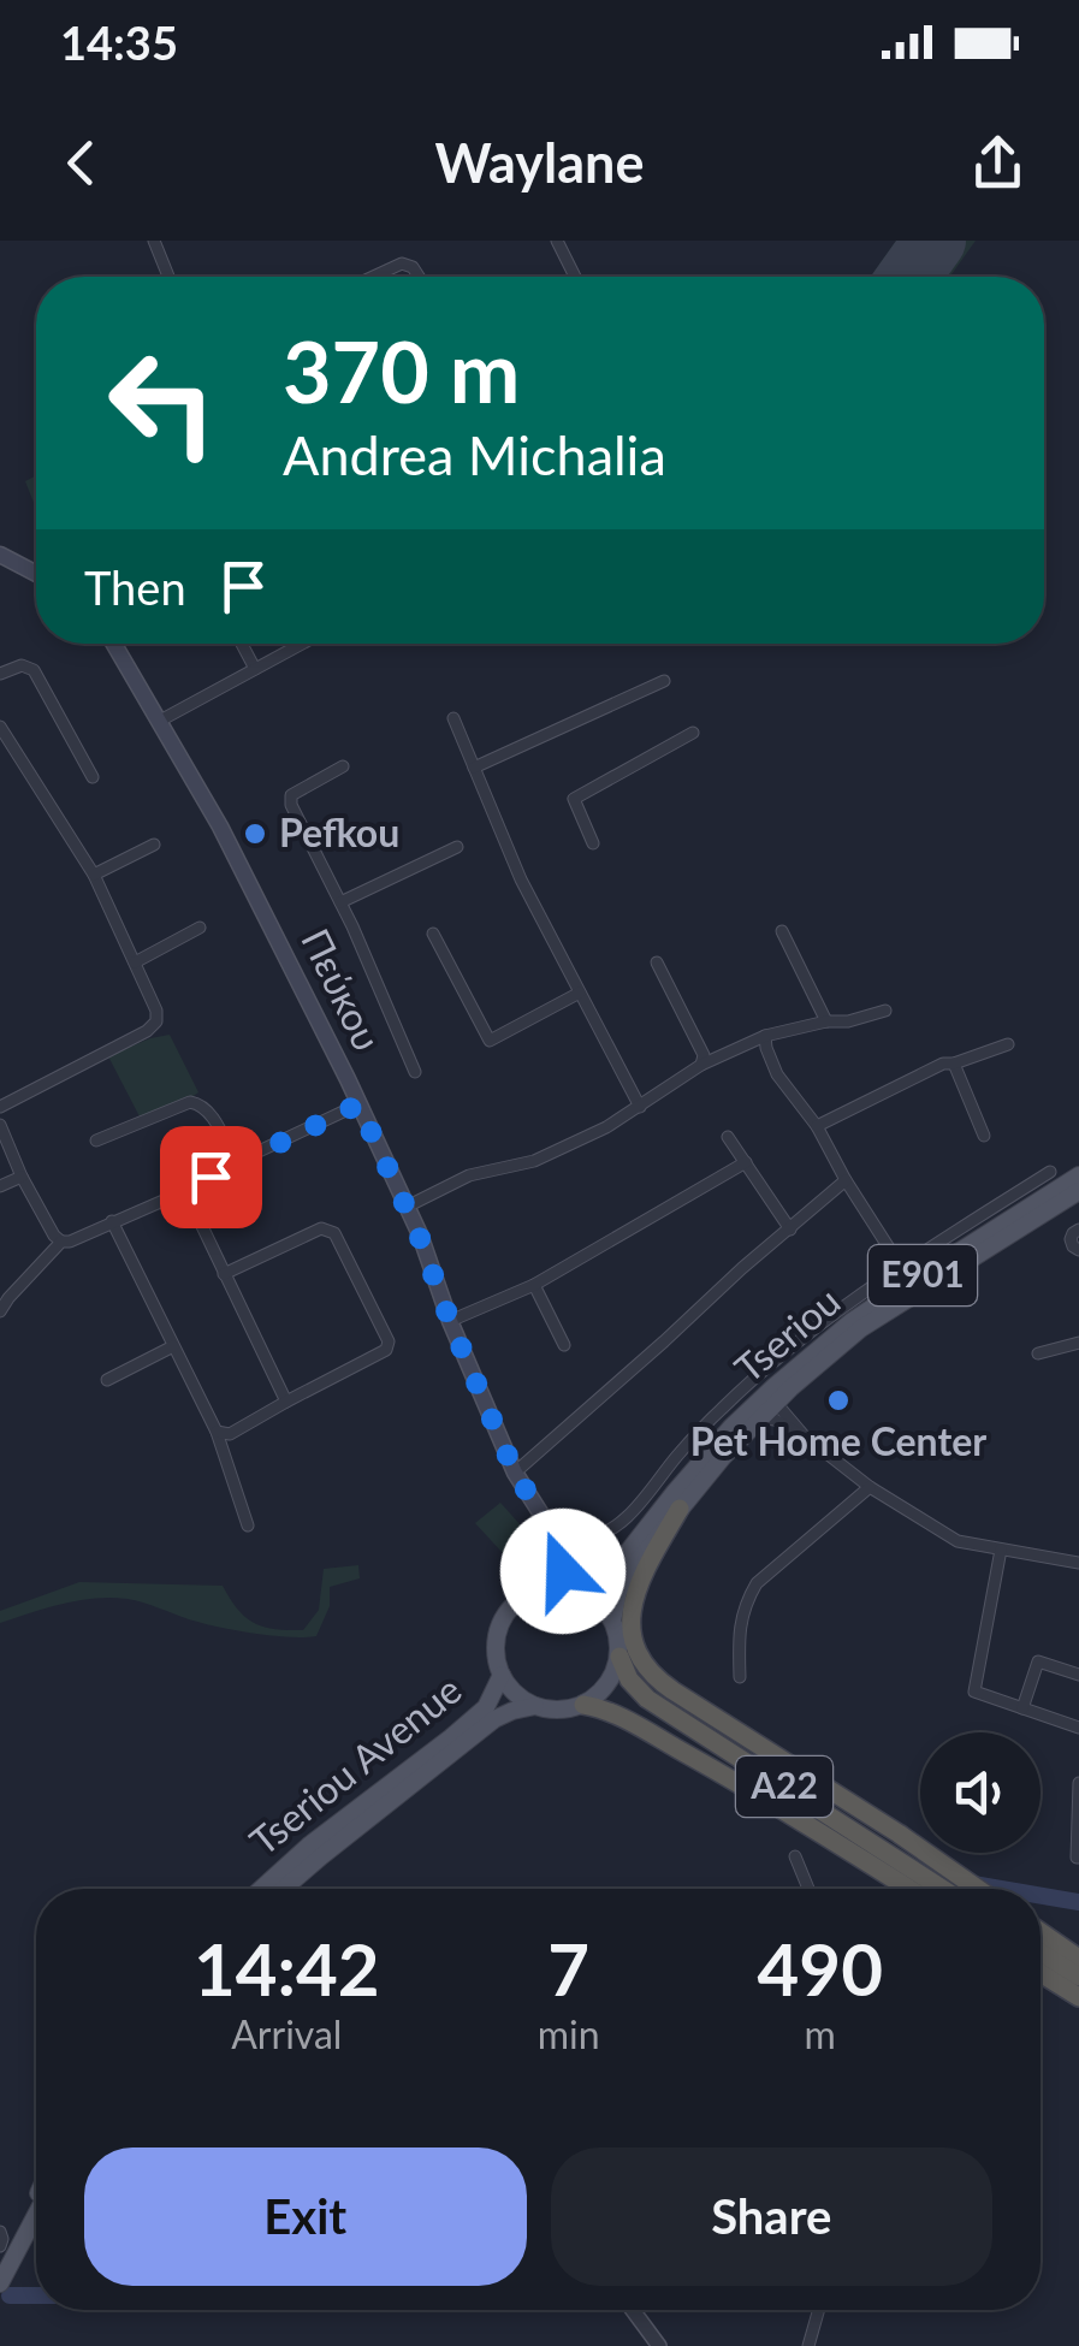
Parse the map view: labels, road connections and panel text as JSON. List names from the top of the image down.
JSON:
{
  "streets": {
    "highway": ["A22"],
    "main road": [
      "Πεύκου",
      "E901",
      "Tseriou",
      "Tseriou Avenue"
    ]
  },
  "crossings": [
    ["Πεύκου", "Tseriou"],
    ["Πεύκου", "Tseriou Avenue"],
    ["Πεύκου", "A22"],
    ["Tseriou", "Tseriou Avenue"],
    ["Tseriou", "A22"],
    ["Tseriou Avenue", "A22"]
  ],
  "places": ["Pefkou", "Pet Home Center"],
  "page": {
    "status": "14:35",
    "header": "Waylane",
    "turn": ["370 m", "Andrea Michalia"],
    "then": "Then",
    "eta": [
      "14:42",
      "Arrival",
      "7",
      "min",
      "490",
      "m"
    ],
    "buttons": ["Exit", "Share"]
  }
}
